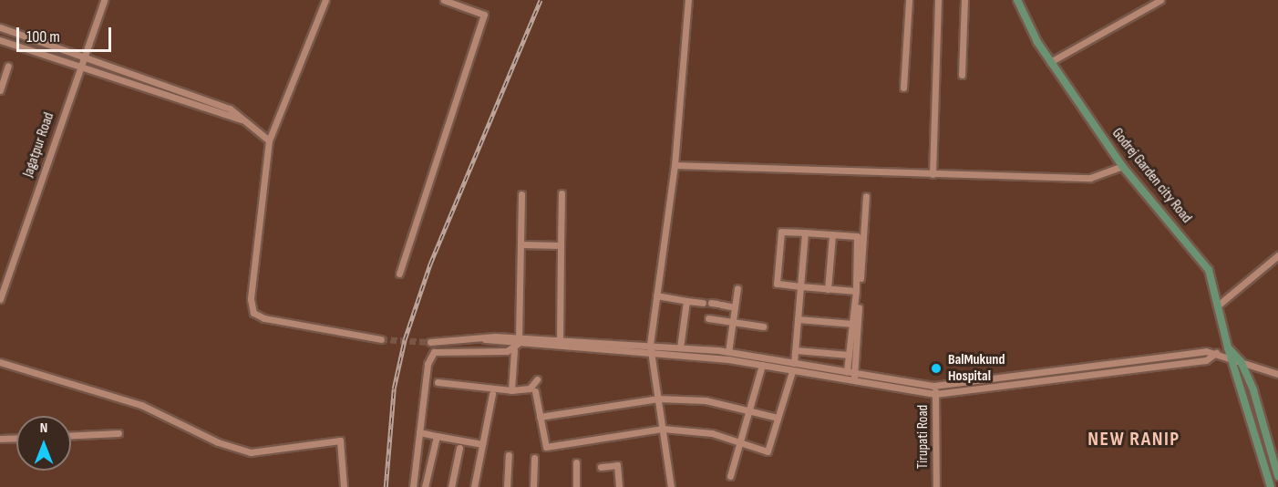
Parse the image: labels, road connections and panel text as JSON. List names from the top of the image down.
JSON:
{
  "streets": {
    "main road": ["Godrej Garden city Road"],
    "street": ["Jagatpur Road", "Tirupati Road"]
  },
  "districts": ["NEW RANIP"],
  "places": ["BalMukund Hospital"],
  "scale_bar": "100 m",
  "north": "top"
}
